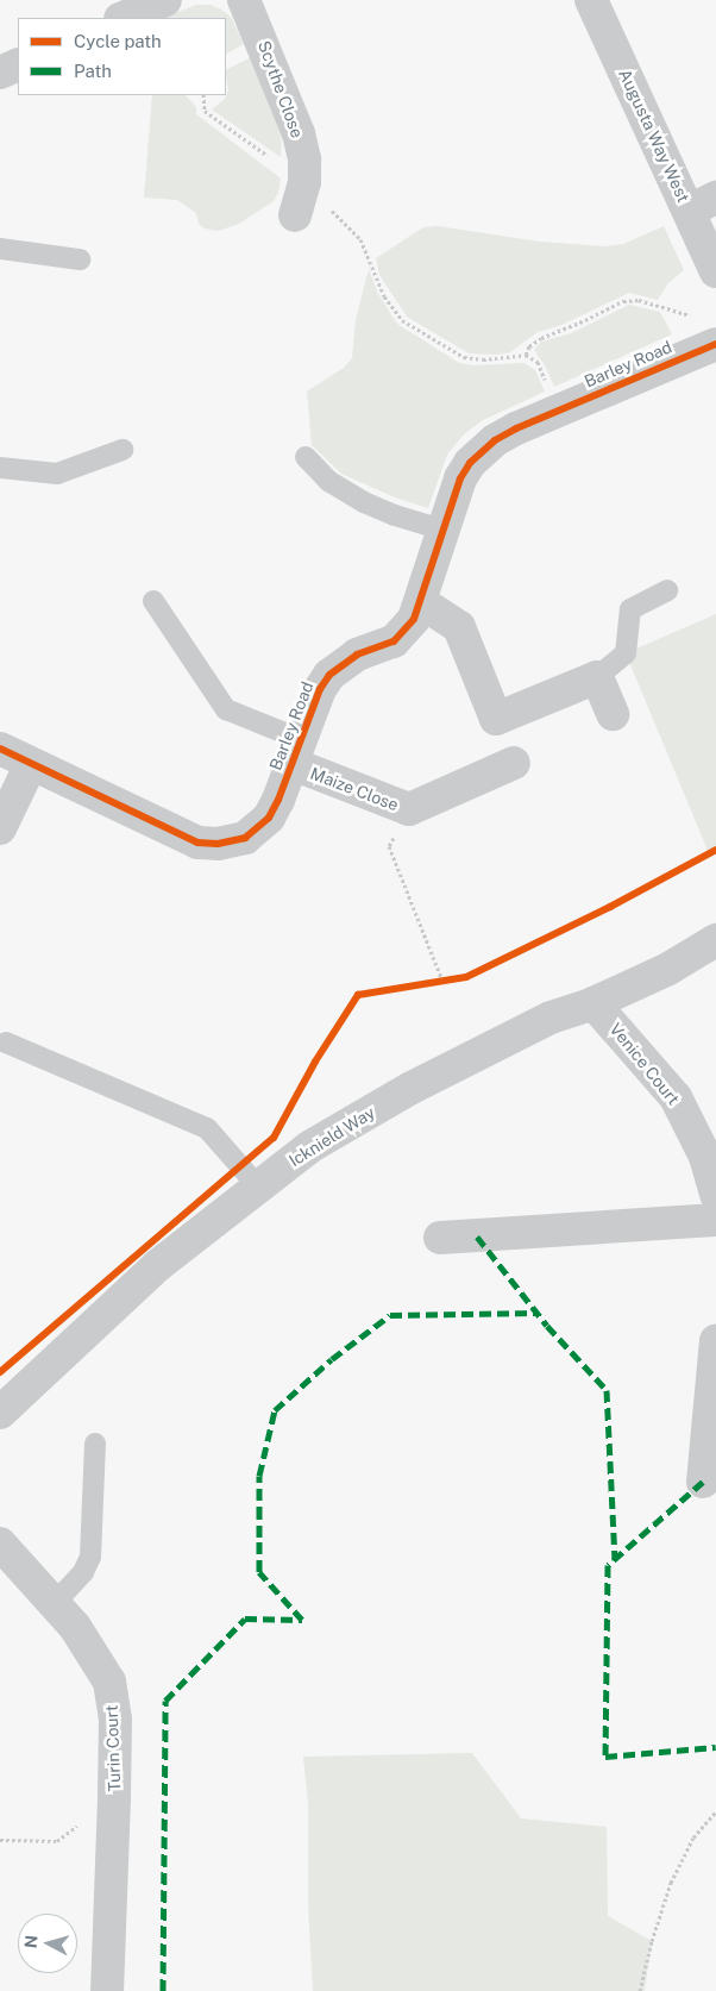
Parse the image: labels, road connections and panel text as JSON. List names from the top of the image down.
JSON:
{
  "streets": {
    "street": [
      "Scythe Close",
      "Augusta Way West",
      "Barley Road",
      "Maize Close",
      "Venice Court",
      "Icknield Way",
      "Turin Court"
    ]
  },
  "crossings": [
    ["Barley Road", "Maize Close"],
    ["Venice Court", "Icknield Way"]
  ],
  "legend": ["Cycle path", "Path"],
  "north": "left"
}
